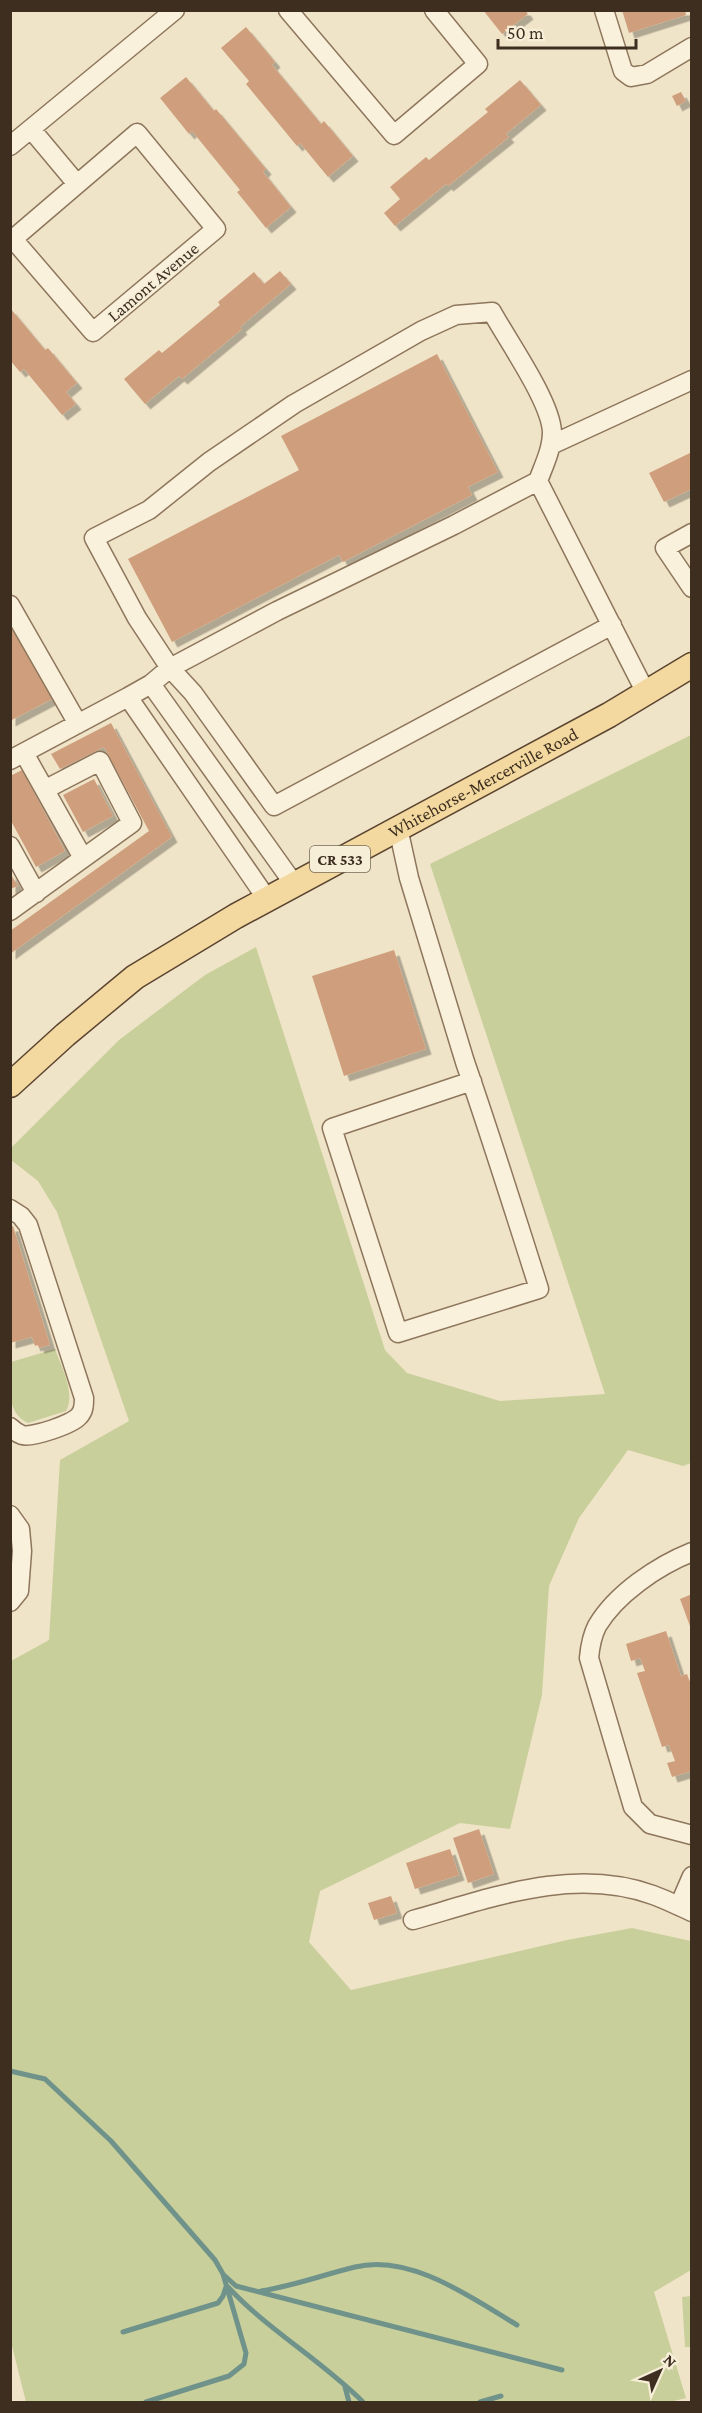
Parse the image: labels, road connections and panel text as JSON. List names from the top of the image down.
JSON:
{
  "streets": {
    "main road": ["Whitehorse-Mercerville Road", "CR 533"],
    "street": ["Lamont Avenue"]
  },
  "scale_bar": "50 m",
  "north": "top right"
}
